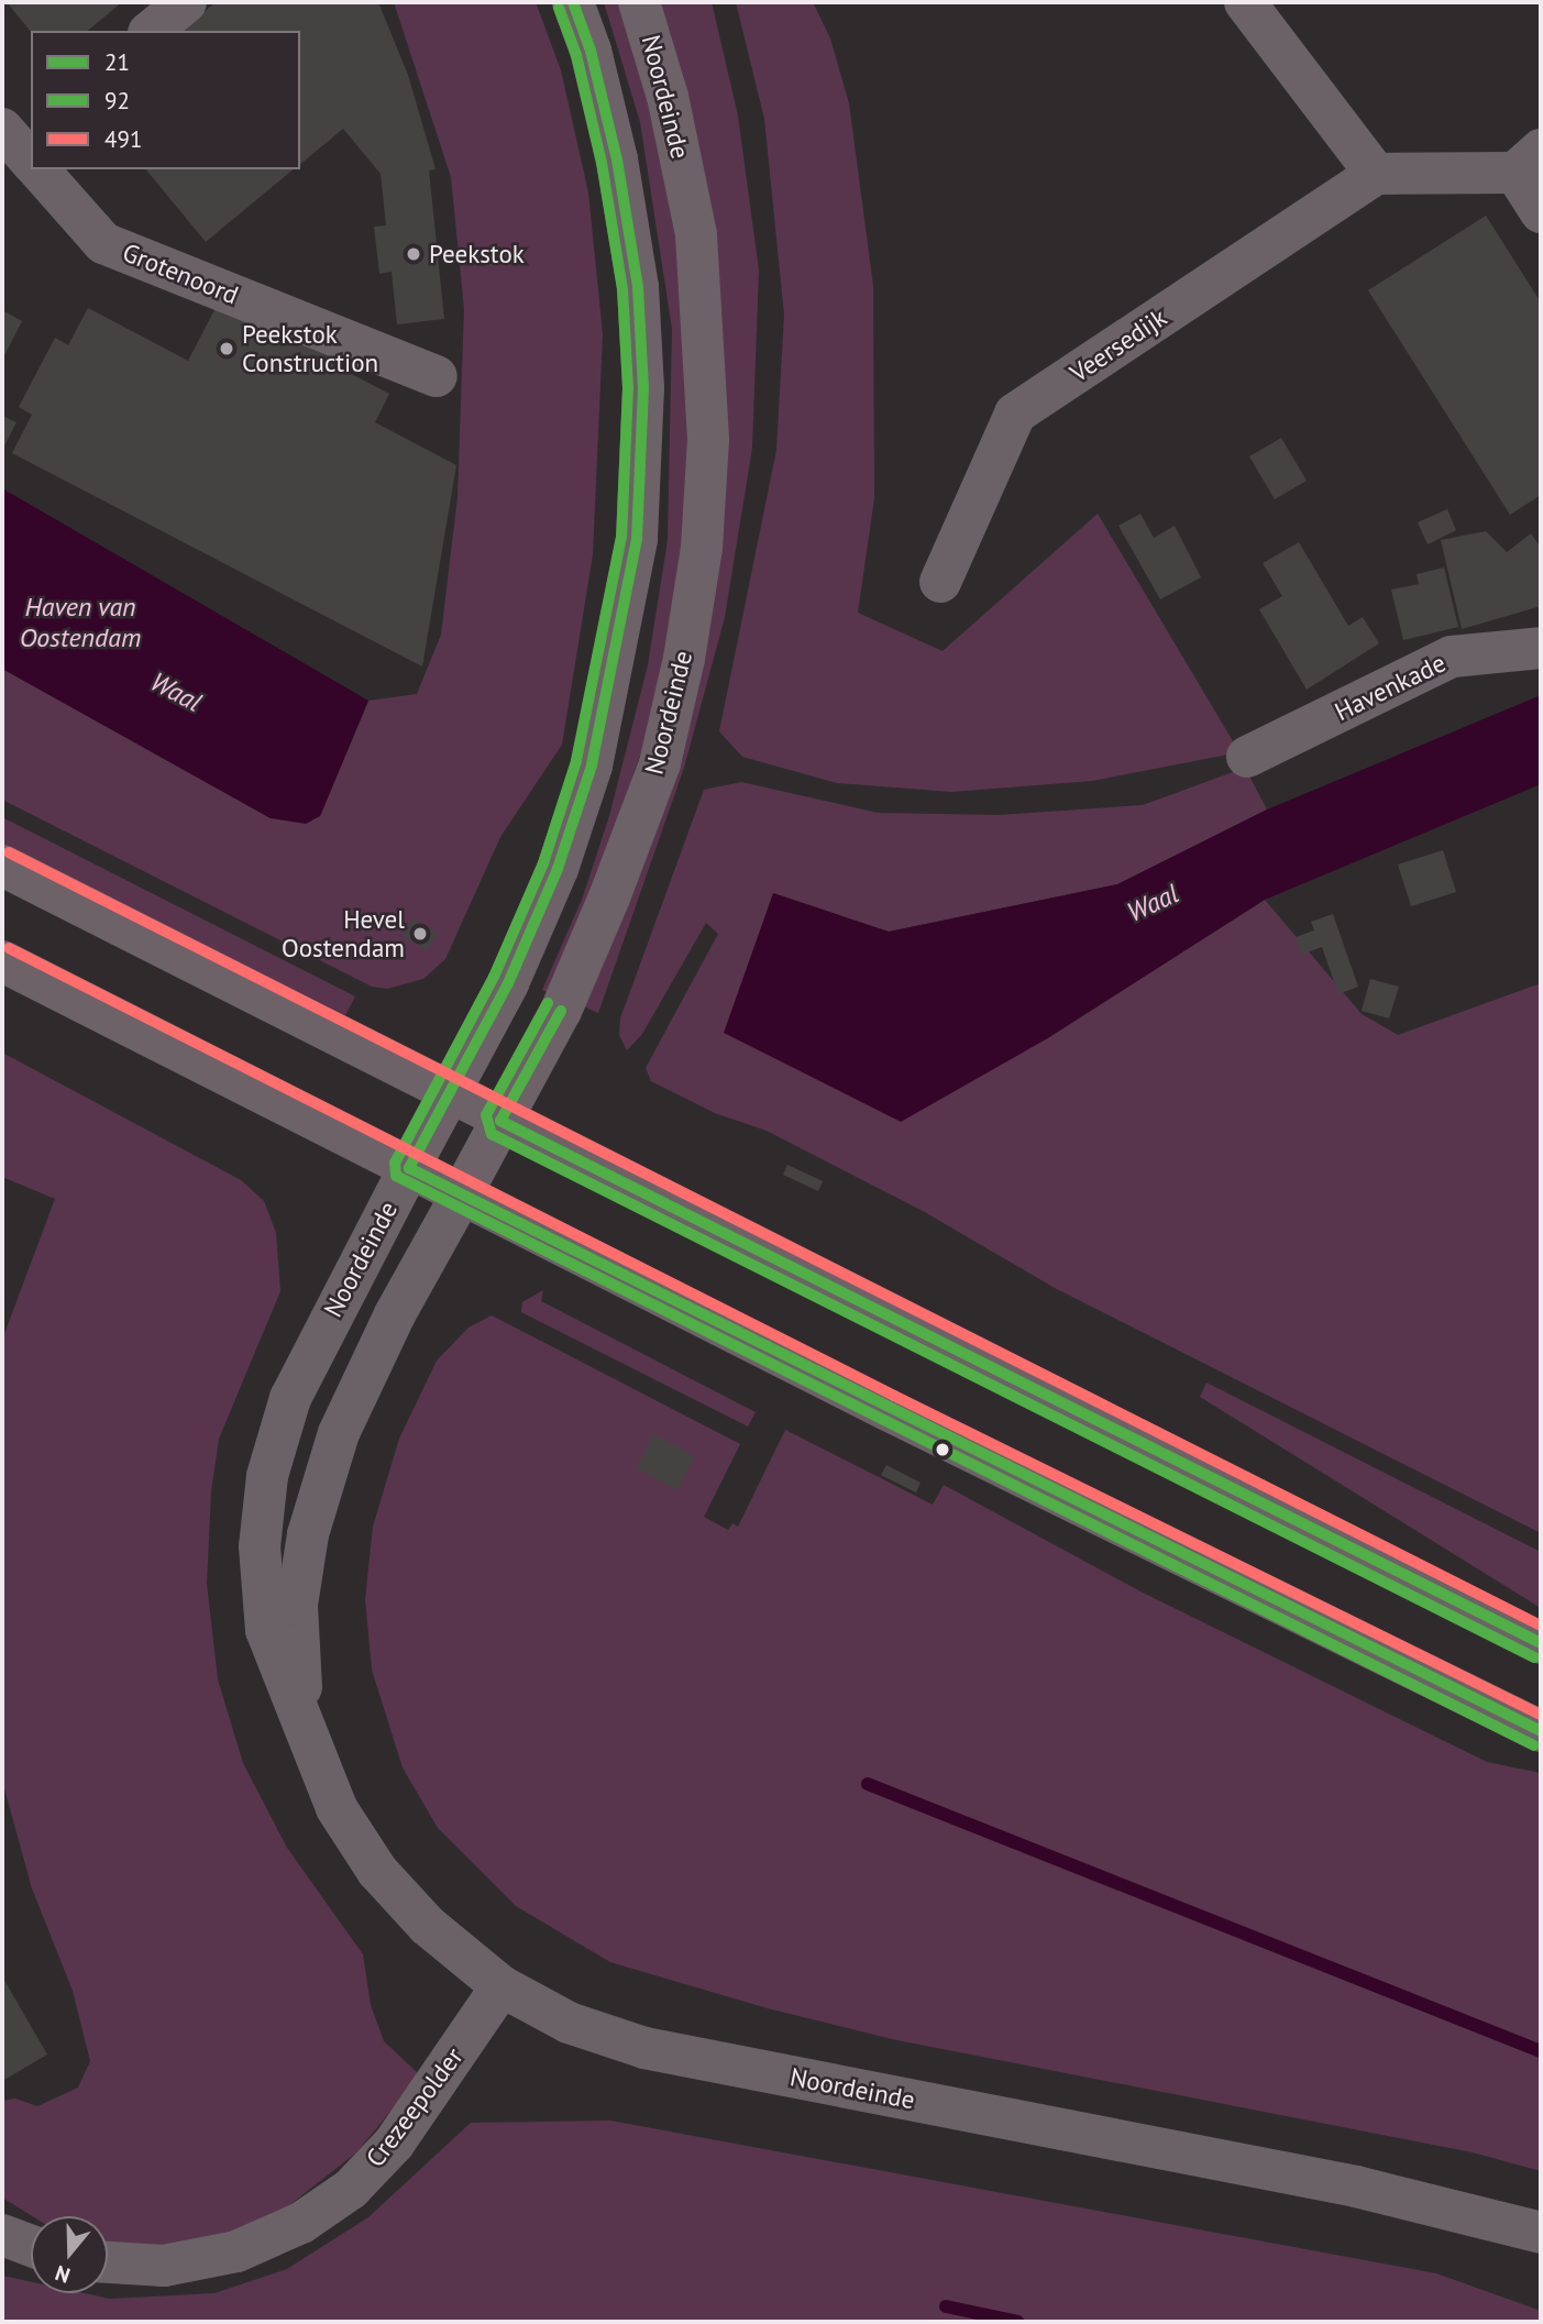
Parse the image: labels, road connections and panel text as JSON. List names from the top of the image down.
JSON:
{
  "streets": {
    "main road": ["Noordeinde"],
    "street": [
      "Grotenoord",
      "Veersedijk",
      "Havenkade",
      "Crezeepolder"
    ]
  },
  "crossings": [
    ["Noordeinde", "Crezeepolder"]
  ],
  "water": ["Haven van Oostendam", "Waal"],
  "places": ["Peekstok", "Peekstok Construction", "Hevel Oostendam"],
  "lines": ["transit line 21", "transit line 92", "transit line 491"],
  "legend": ["21", "92", "491"],
  "north": "bottom"
}
